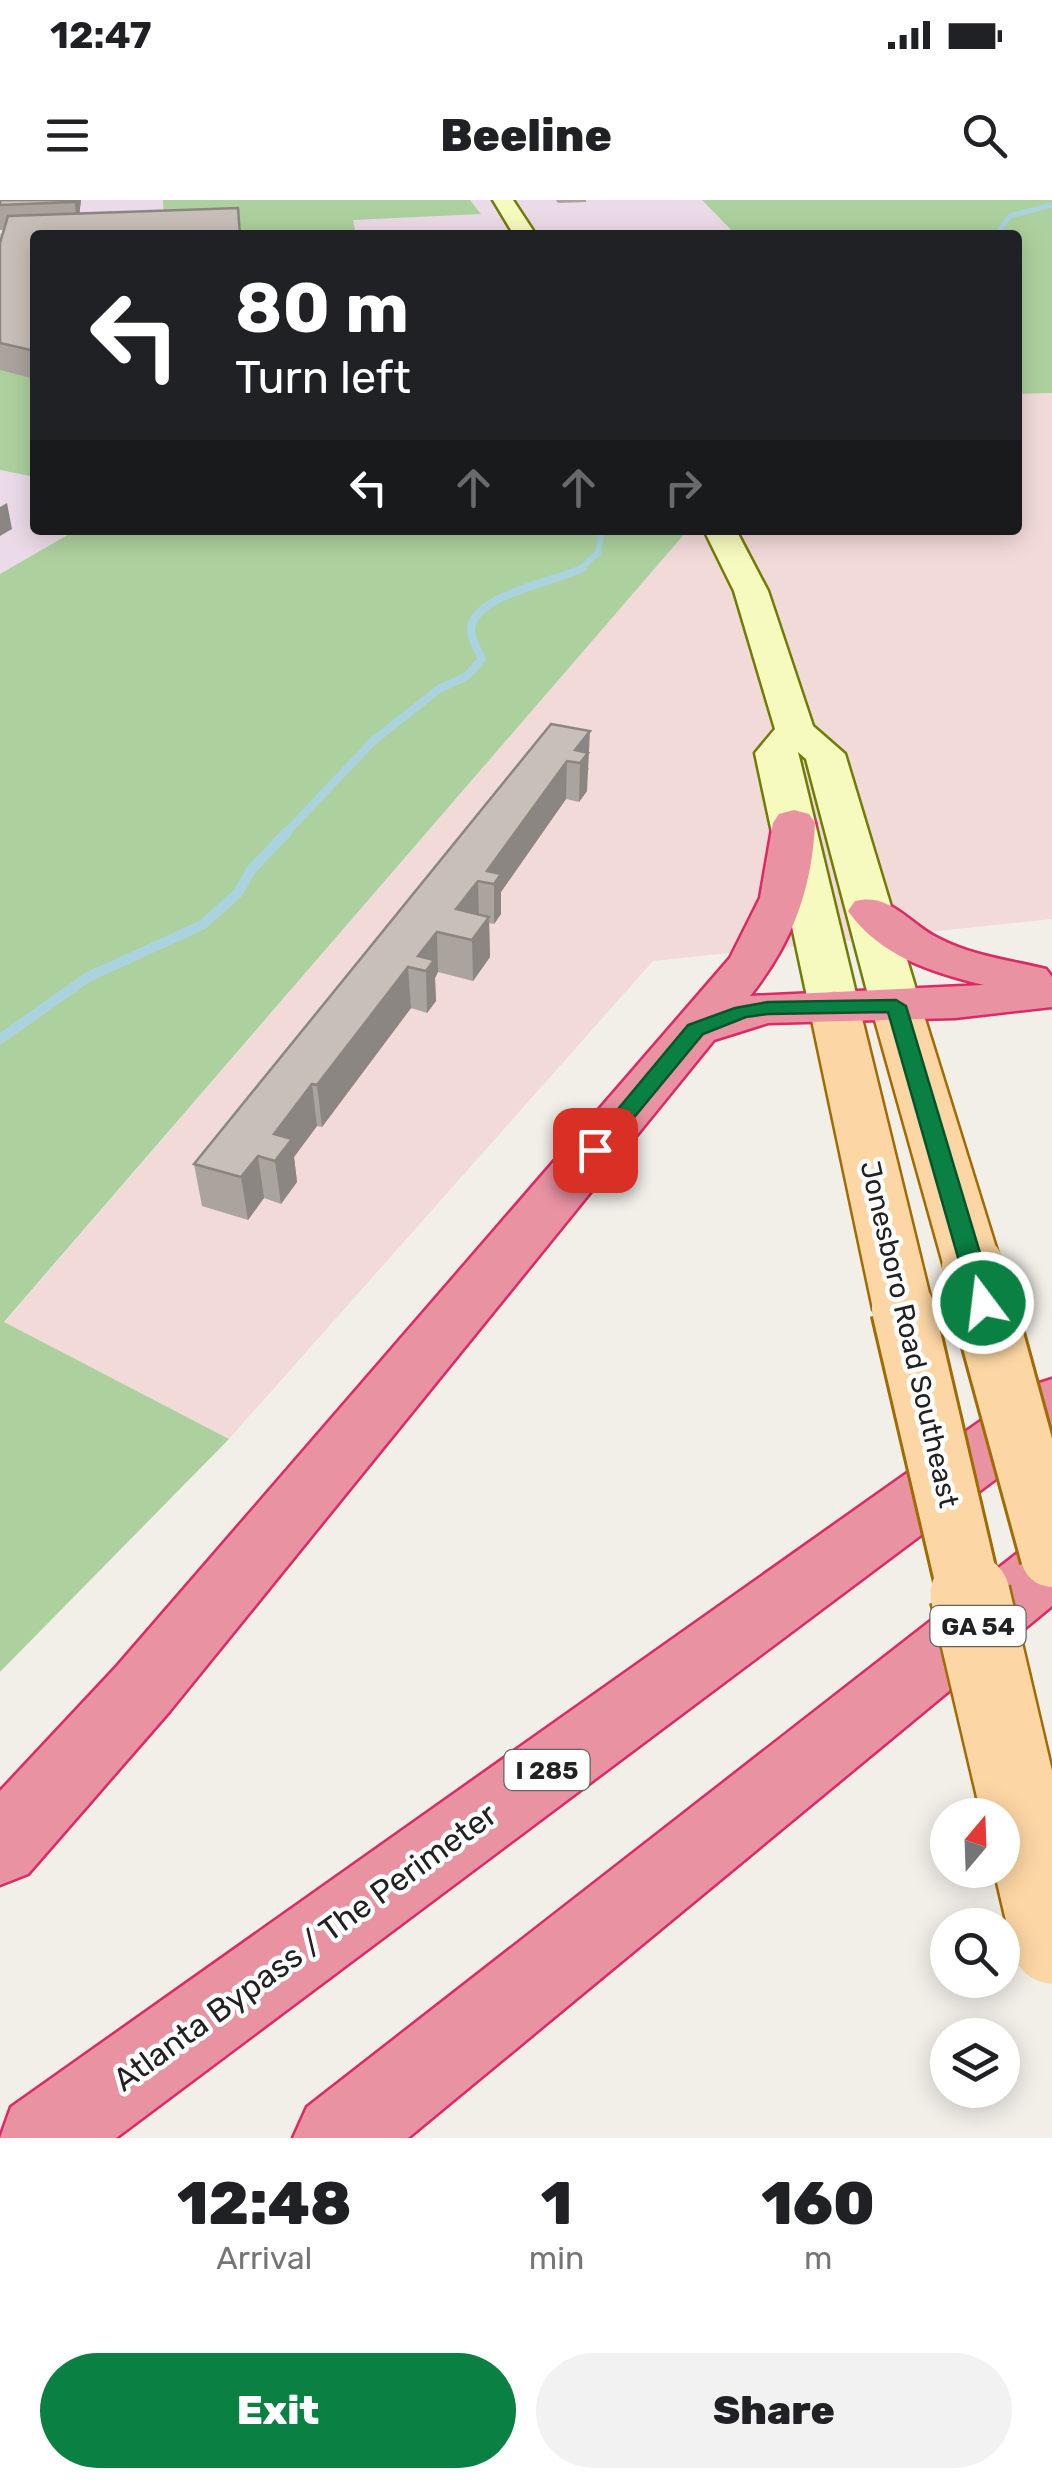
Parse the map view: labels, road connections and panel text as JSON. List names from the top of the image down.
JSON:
{
  "streets": {
    "highway": ["I 285", "Atlanta Bypass / The Perimeter"],
    "main road": ["Jonesboro Road Southeast", "GA 54"]
  },
  "north": "top",
  "page": {
    "status": "12:47",
    "header": "Beeline",
    "turn": ["80 m", "Turn left"],
    "eta": [
      "12:48",
      "Arrival",
      "1",
      "min",
      "160",
      "m"
    ],
    "buttons": ["Exit", "Share"]
  }
}
